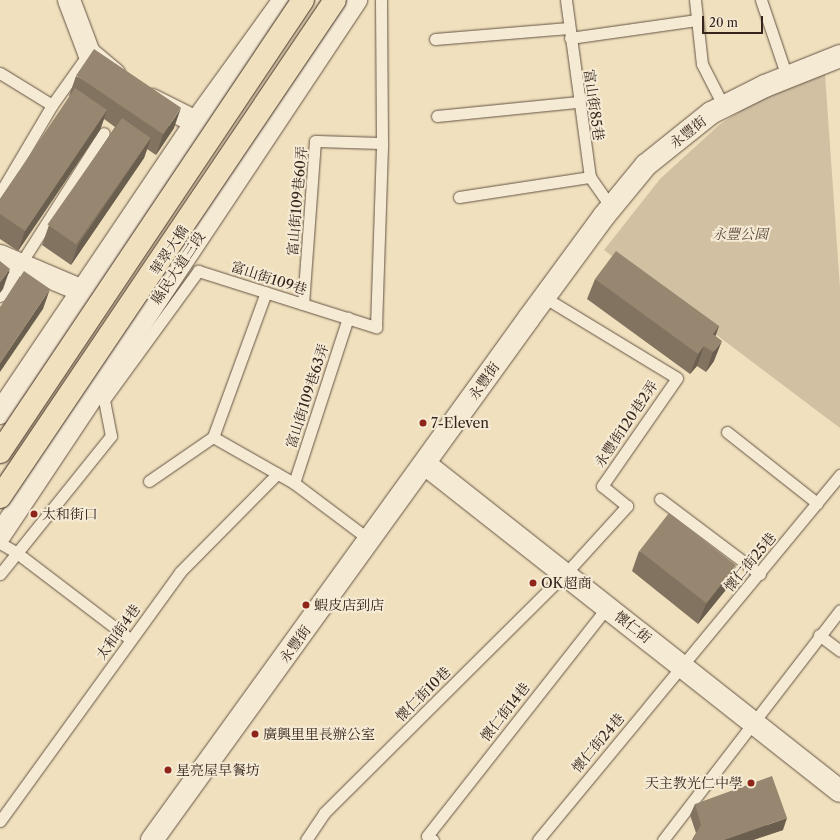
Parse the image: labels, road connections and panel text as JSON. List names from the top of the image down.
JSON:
{
  "streets": {
    "highway": ["華翠大橋"],
    "street": ["永豐街", "縣民大道三段", "懷仁街"],
    "lane": [
      "富山街85巷",
      "富山街109巷60弄",
      "富山街109巷",
      "富山街109巷63弄",
      "永豐街120巷2弄",
      "懷仁街25巷",
      "太和街4巷",
      "懷仁街10巷",
      "懷仁街14巷",
      "懷仁街24巷"
    ]
  },
  "crossings": [
    ["富山街85巷", "永豐街"],
    ["永豐街", "永豐街120巷2弄"],
    ["永豐街", "懷仁街"],
    ["富山街109巷60弄", "富山街109巷"],
    ["富山街109巷", "富山街109巷63弄"],
    ["永豐街120巷2弄", "懷仁街"],
    ["永豐街120巷2弄", "懷仁街10巷"],
    ["懷仁街25巷", "懷仁街"],
    ["懷仁街25巷", "懷仁街24巷"],
    ["懷仁街", "懷仁街10巷"],
    ["懷仁街", "懷仁街14巷"],
    ["懷仁街", "懷仁街24巷"]
  ],
  "parks": ["永豐公園"],
  "places": [
    "7-Eleven",
    "太和街口",
    "OK超商",
    "蝦皮店到店",
    "廣興里里長辦公室",
    "星亮屋早餐坊",
    "天主教光仁中學"
  ],
  "scale_bar": "20 m"
}
